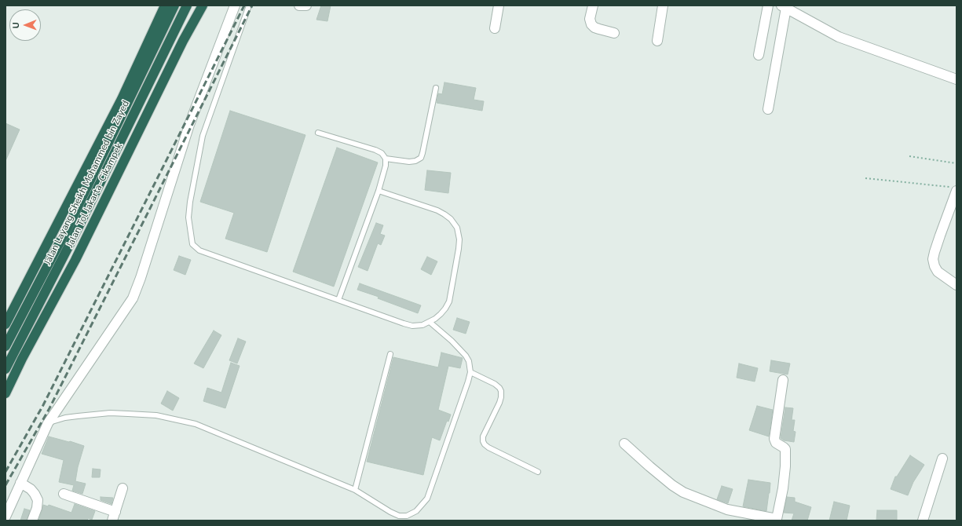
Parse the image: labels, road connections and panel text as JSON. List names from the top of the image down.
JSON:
{
  "streets": {
    "highway": ["Jalan Layang Sheikh Mohammed bin Zayed", "Jalan Tol Jakarta–Cikampek"]
  },
  "north": "left"
}
